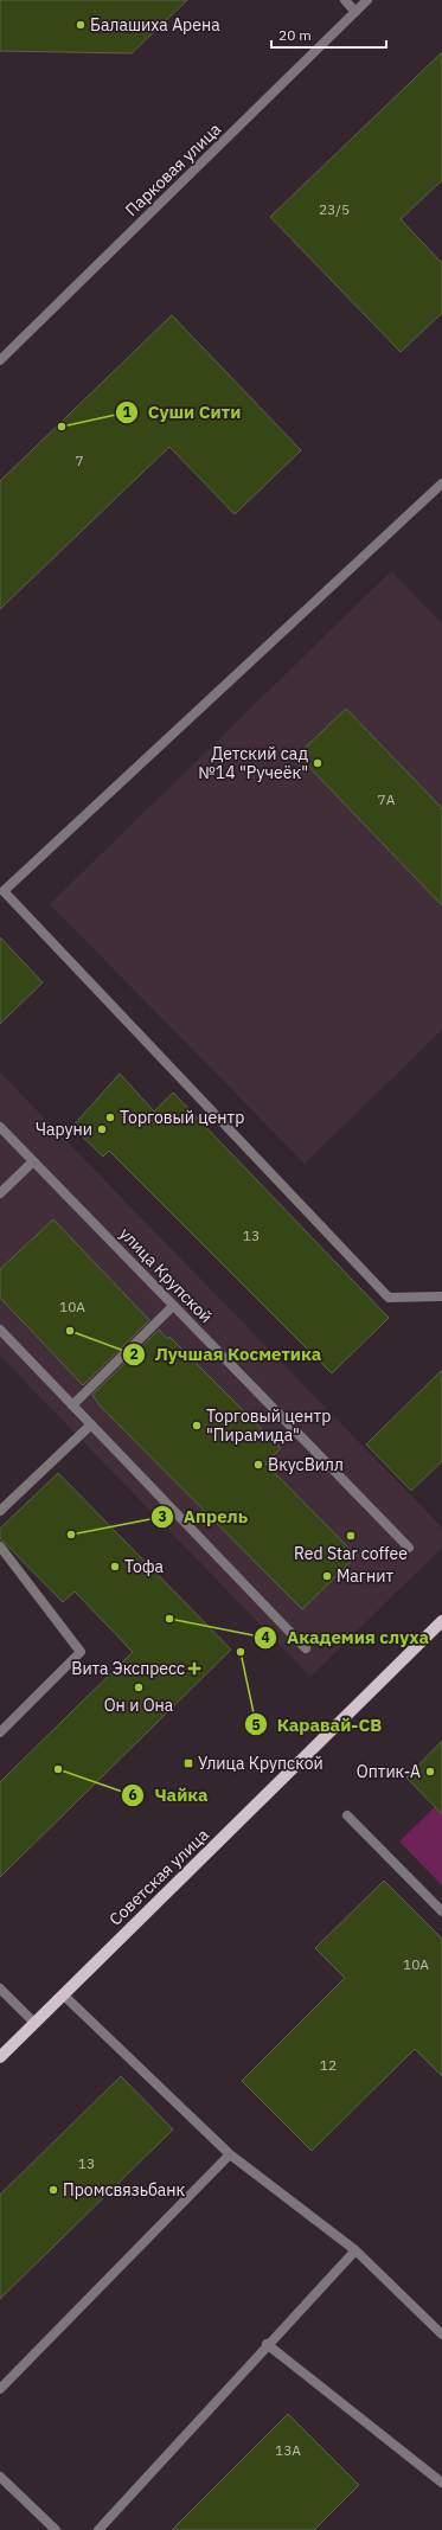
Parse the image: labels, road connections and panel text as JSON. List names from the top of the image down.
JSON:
{
  "streets": {
    "main road": ["Советская улица"],
    "street": ["Парковая улица", "улица Крупской"]
  },
  "places": {
    "other": [
      "Балашиха Арена",
      "Суши Сити",
      "Детский сад №14 \"Ручеёк\"",
      "Торговый центр",
      "Чаруни",
      "Лучшая Косметика",
      "Торговый центр \"Пирамида\"",
      "ВкусВилл",
      "Апрель",
      "Red Star coffee",
      "Тофа",
      "Магнит",
      "Академия слуха",
      "Каравай-СВ",
      "Он и Она",
      "Чайка",
      "Оптик-А",
      "Промсвязьбанк"
    ],
    "health": ["Вита Экспресс"],
    "transit": ["Улица Крупской"]
  },
  "house_numbers": [
    "23/5",
    "7",
    "7А",
    "13",
    "10А",
    "10А",
    "12",
    "13",
    "13А"
  ],
  "scale_bar": "20 m"
}
